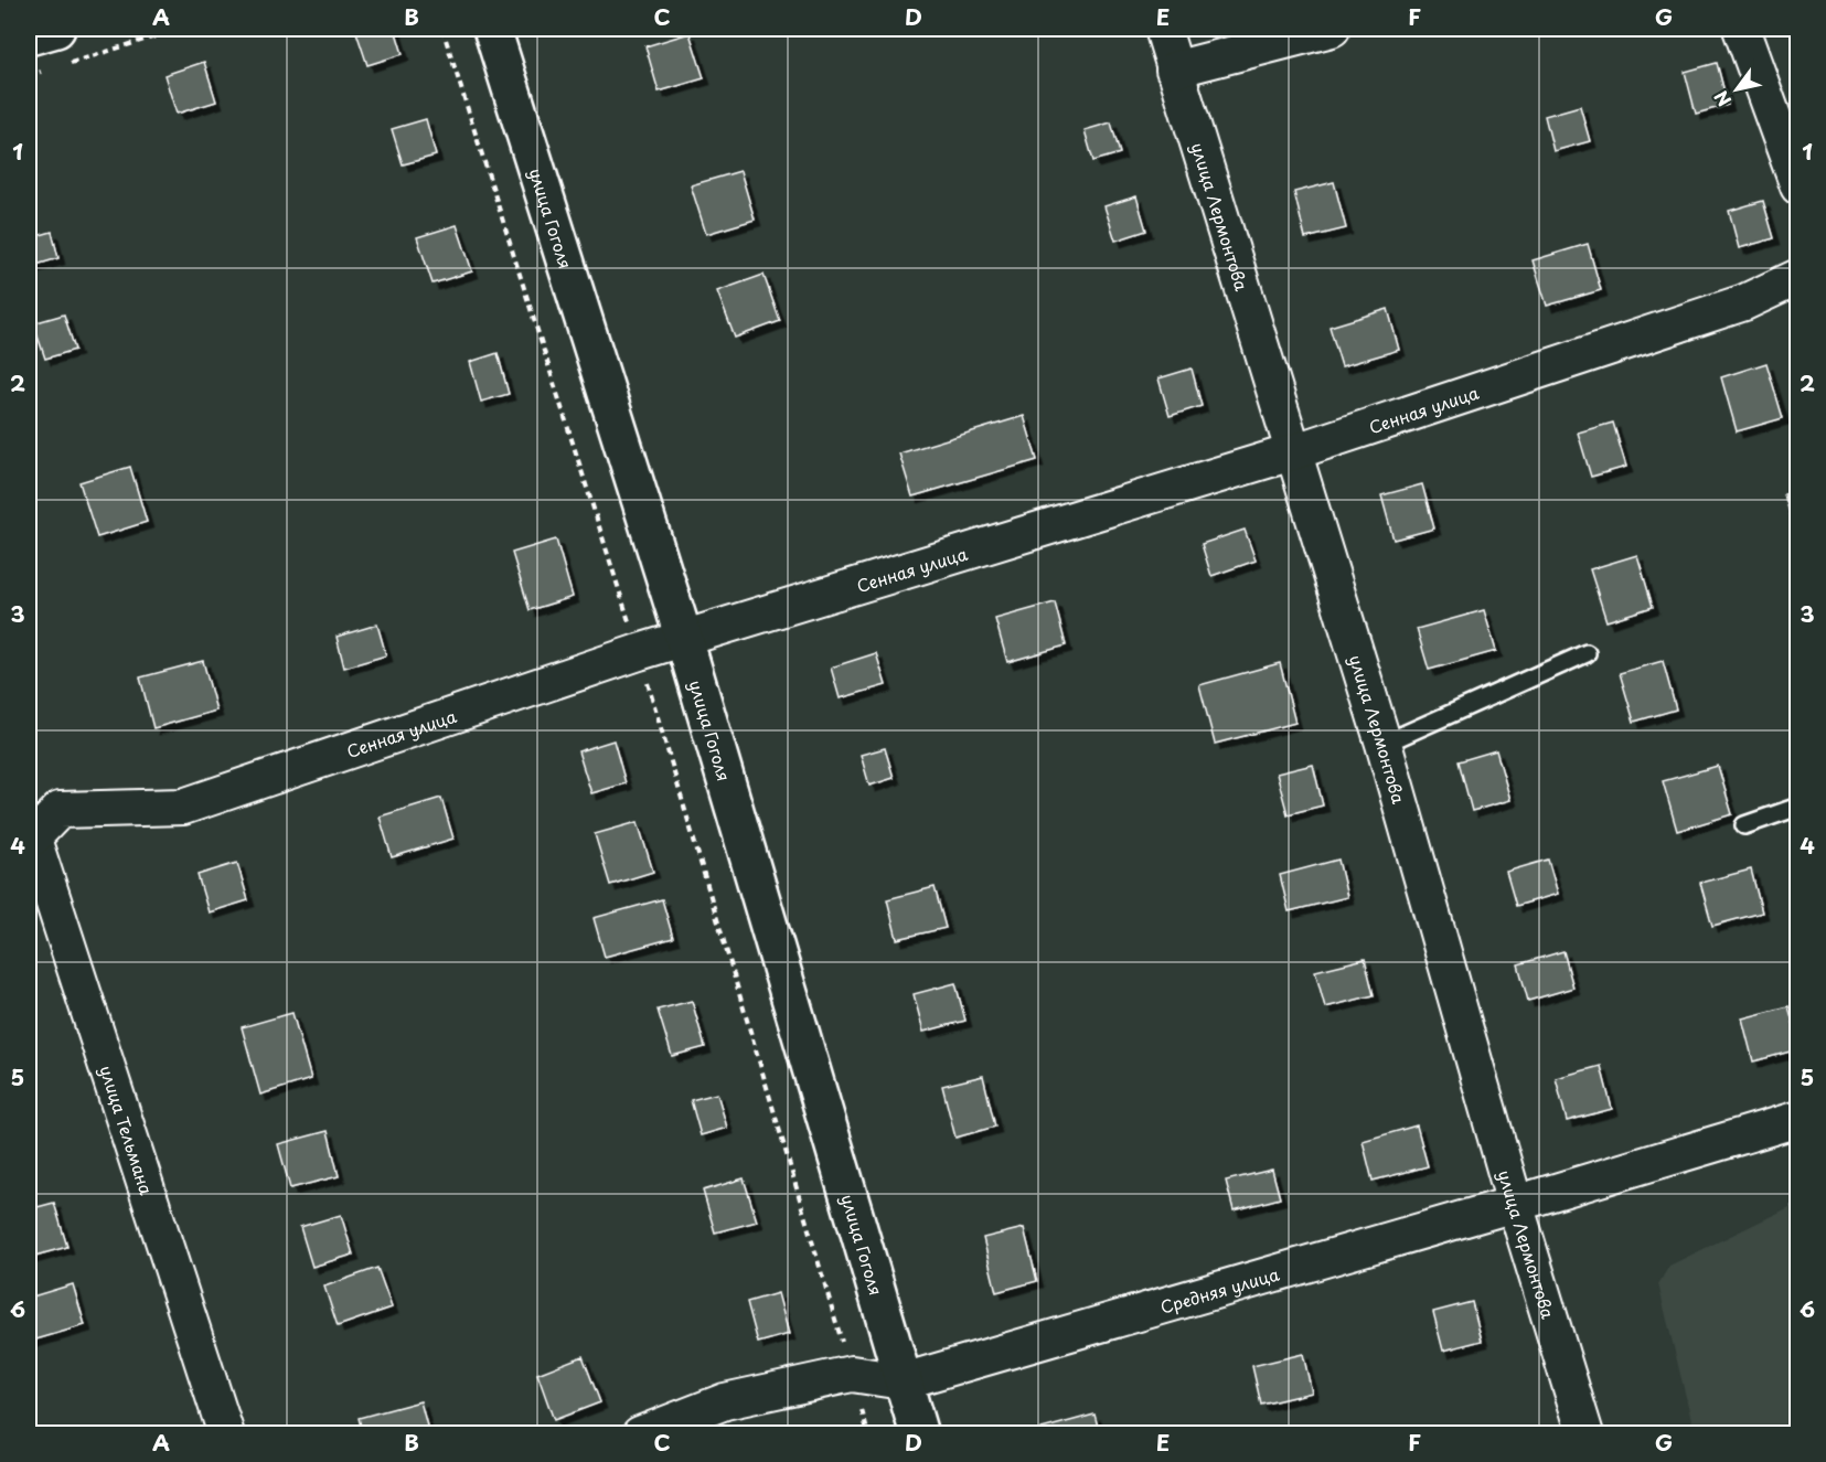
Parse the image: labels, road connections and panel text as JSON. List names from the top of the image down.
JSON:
{
  "streets": {
    "street": [
      "улица Гоголя",
      "улица Лермонтова",
      "Сенная улица",
      "улица Тельмана",
      "Средняя улица"
    ]
  },
  "crossings": [
    ["улица Гоголя", "Сенная улица"],
    ["улица Гоголя", "Средняя улица"],
    ["улица Лермонтова", "Сенная улица"],
    ["улица Лермонтова", "Средняя улица"],
    ["Сенная улица", "улица Тельмана"]
  ],
  "north": "bottom left",
  "grid": {
    "columns": [
      "A",
      "B",
      "C",
      "D",
      "E",
      "F",
      "G"
    ],
    "rows": [
      "1",
      "2",
      "3",
      "4",
      "5",
      "6"
    ]
  }
}
